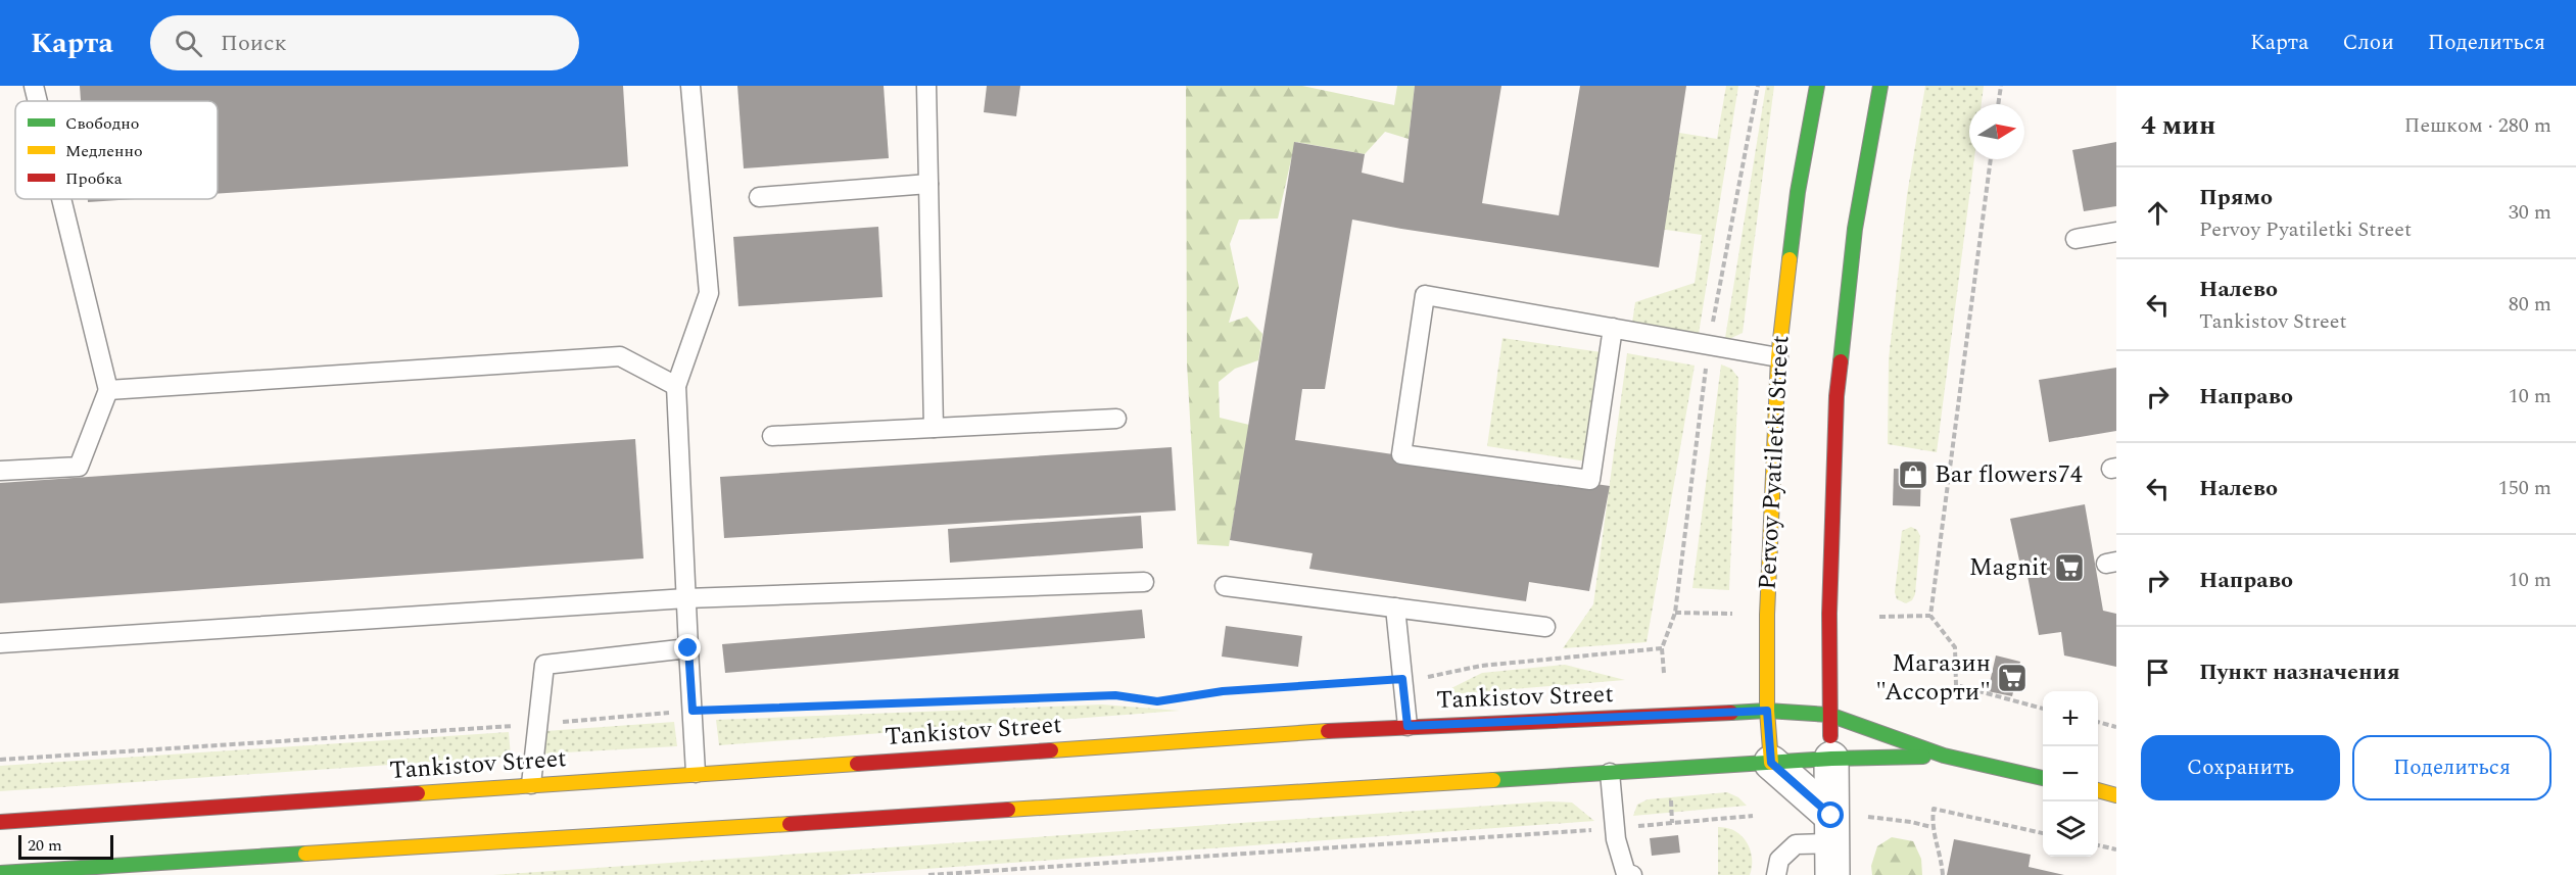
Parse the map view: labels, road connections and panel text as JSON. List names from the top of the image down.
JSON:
{
  "streets": {
    "main road": ["Pervoy Pyatiletki Street", "Tankistov Street"]
  },
  "crossings": [
    ["Pervoy Pyatiletki Street", "Tankistov Street"]
  ],
  "places": {
    "shop": ["Bar flowers74"],
    "supermarket": ["Magnit", "Магазин \"Ассорти\""]
  },
  "legend": ["Свободно", "Медленно", "Пробка"],
  "scale_bar": "20 m",
  "north": "right",
  "page": {
    "header": "Карта",
    "search": "Поиск",
    "nav": ["Карта", "Слои", "Поделиться"],
    "heading": ["4 мин", "Пешком · 280 m"],
    "list": [
      ["Прямо", "Pervoy Pyatiletki Street", "30 m"],
      ["Налево", "Tankistov Street", "80 m"],
      ["Направо", "10 m"],
      ["Налево", "150 m"],
      ["Направо", "10 m"],
      "Пункт назначения"
    ],
    "map_buttons": ["+", "−"],
    "buttons": ["Сохранить", "Поделиться"],
    "scale": "20 m"
  }
}
